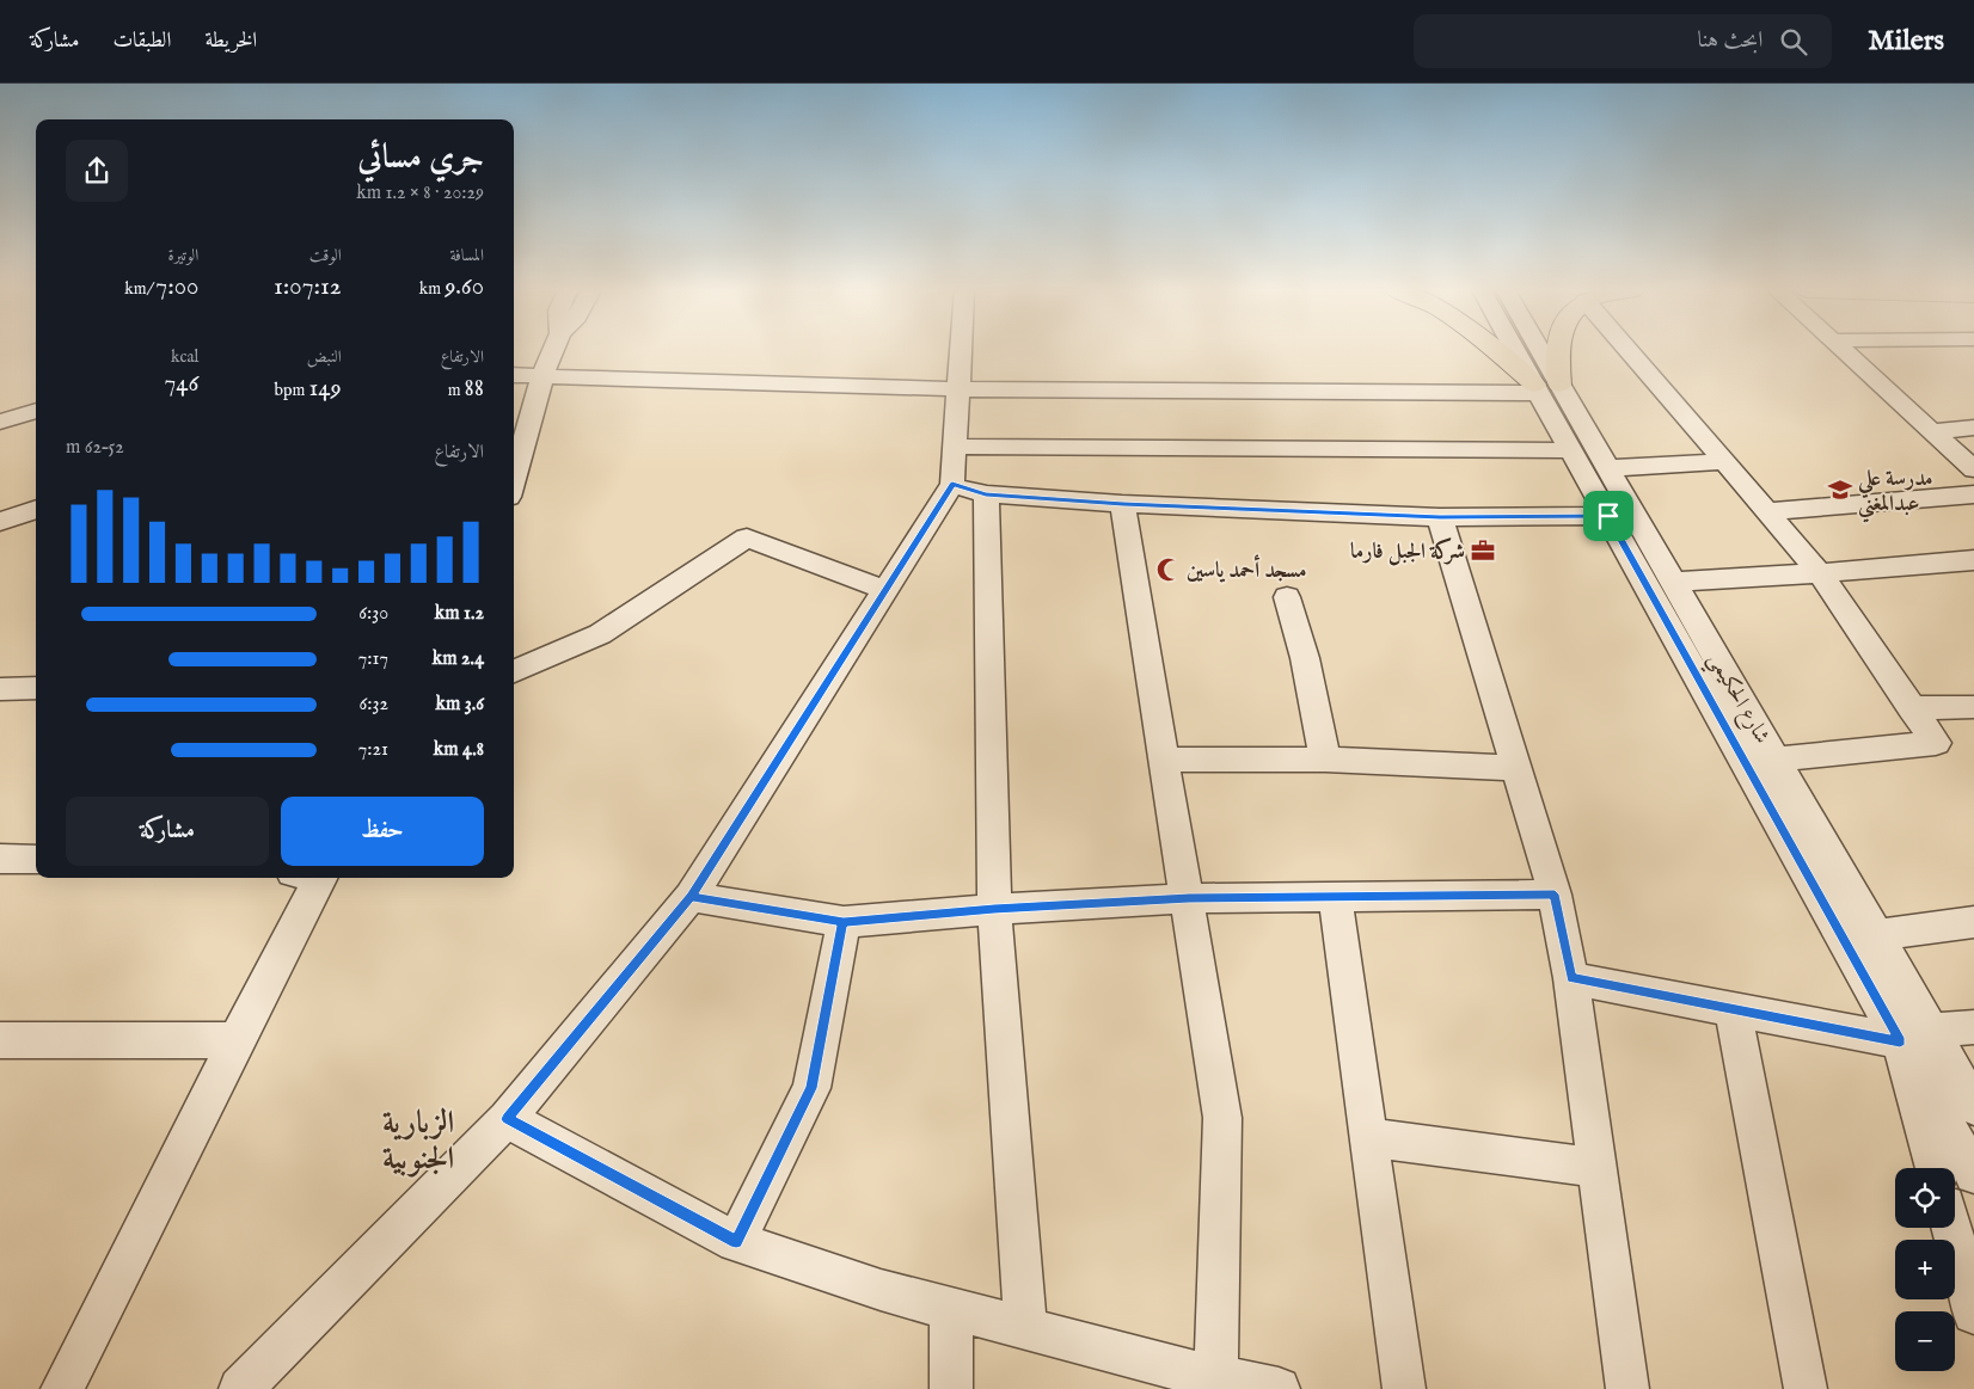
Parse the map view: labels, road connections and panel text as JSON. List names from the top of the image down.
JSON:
{
  "streets": {
    "street": ["شارع الحكيمي"]
  },
  "districts": ["الزبارية الجنوبية"],
  "places": {
    "school or university": ["مدرسة علي عبدالمغني"],
    "office": ["شركة الجبل فارما"],
    "mosque": ["مسجد أحمد ياسين"]
  },
  "page": {
    "header": "Milers",
    "search": "ابحث هنا",
    "nav": ["الخريطة", "الطبقات", "مشاركة"],
    "heading": ["جري مسائي", "20:29 · 8 × 1.2 km"],
    "stats": [
      ["المسافة", "9.60 km"],
      ["الوقت", "1:07:12"],
      ["الوتيرة", "7:00 /km"],
      ["الارتفاع", "88 m"],
      ["النبض", "149 bpm"],
      ["kcal", "746"]
    ],
    "chart": ["الارتفاع", "52–62 m"],
    "list": [
      {
        "name": "1.2 km",
        "note": "6:30"
      },
      {
        "name": "2.4 km",
        "note": "7:17"
      },
      {
        "name": "3.6 km",
        "note": "6:32"
      },
      {
        "name": "4.8 km",
        "note": "7:21"
      }
    ],
    "buttons": ["حفظ", "مشاركة"],
    "map_buttons": ["+", "−"]
  }
}
